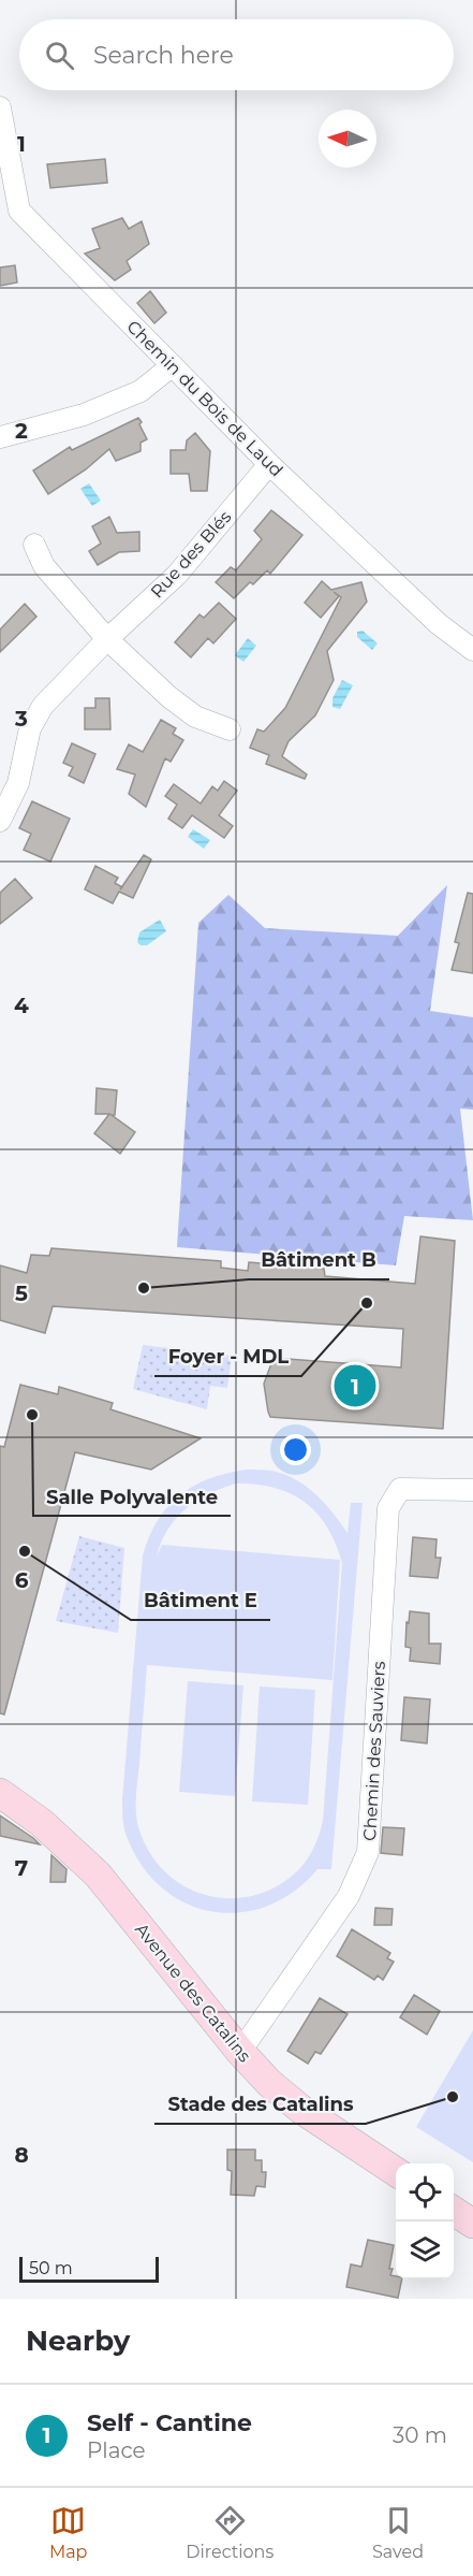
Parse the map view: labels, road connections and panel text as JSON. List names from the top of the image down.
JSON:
{
  "streets": {
    "street": [
      "Chemin du Bois de Laud",
      "Rue des Blés",
      "Chemin des Sauviers",
      "Avenue des Catalins"
    ]
  },
  "crossings": [
    ["Chemin du Bois de Laud", "Rue des Blés"],
    ["Chemin des Sauviers", "Avenue des Catalins"]
  ],
  "places": [
    "Bâtiment B",
    "Foyer - MDL",
    "Salle Polyvalente",
    "Bâtiment E",
    "Stade des Catalins"
  ],
  "scale_bar": "50 m",
  "north": "left",
  "page": {
    "search": "Search here",
    "pins": "1",
    "scale": "50 m",
    "heading": "Nearby",
    "list": [
      {
        "mark": "1",
        "name": "Self - Cantine",
        "note": "Place",
        "value": "30 m"
      }
    ],
    "nav": ["Map", "Directions", "Saved"]
  },
  "grid": {
    "rows": [
      "1",
      "2",
      "3",
      "4",
      "5",
      "6",
      "7",
      "8"
    ]
  }
}
